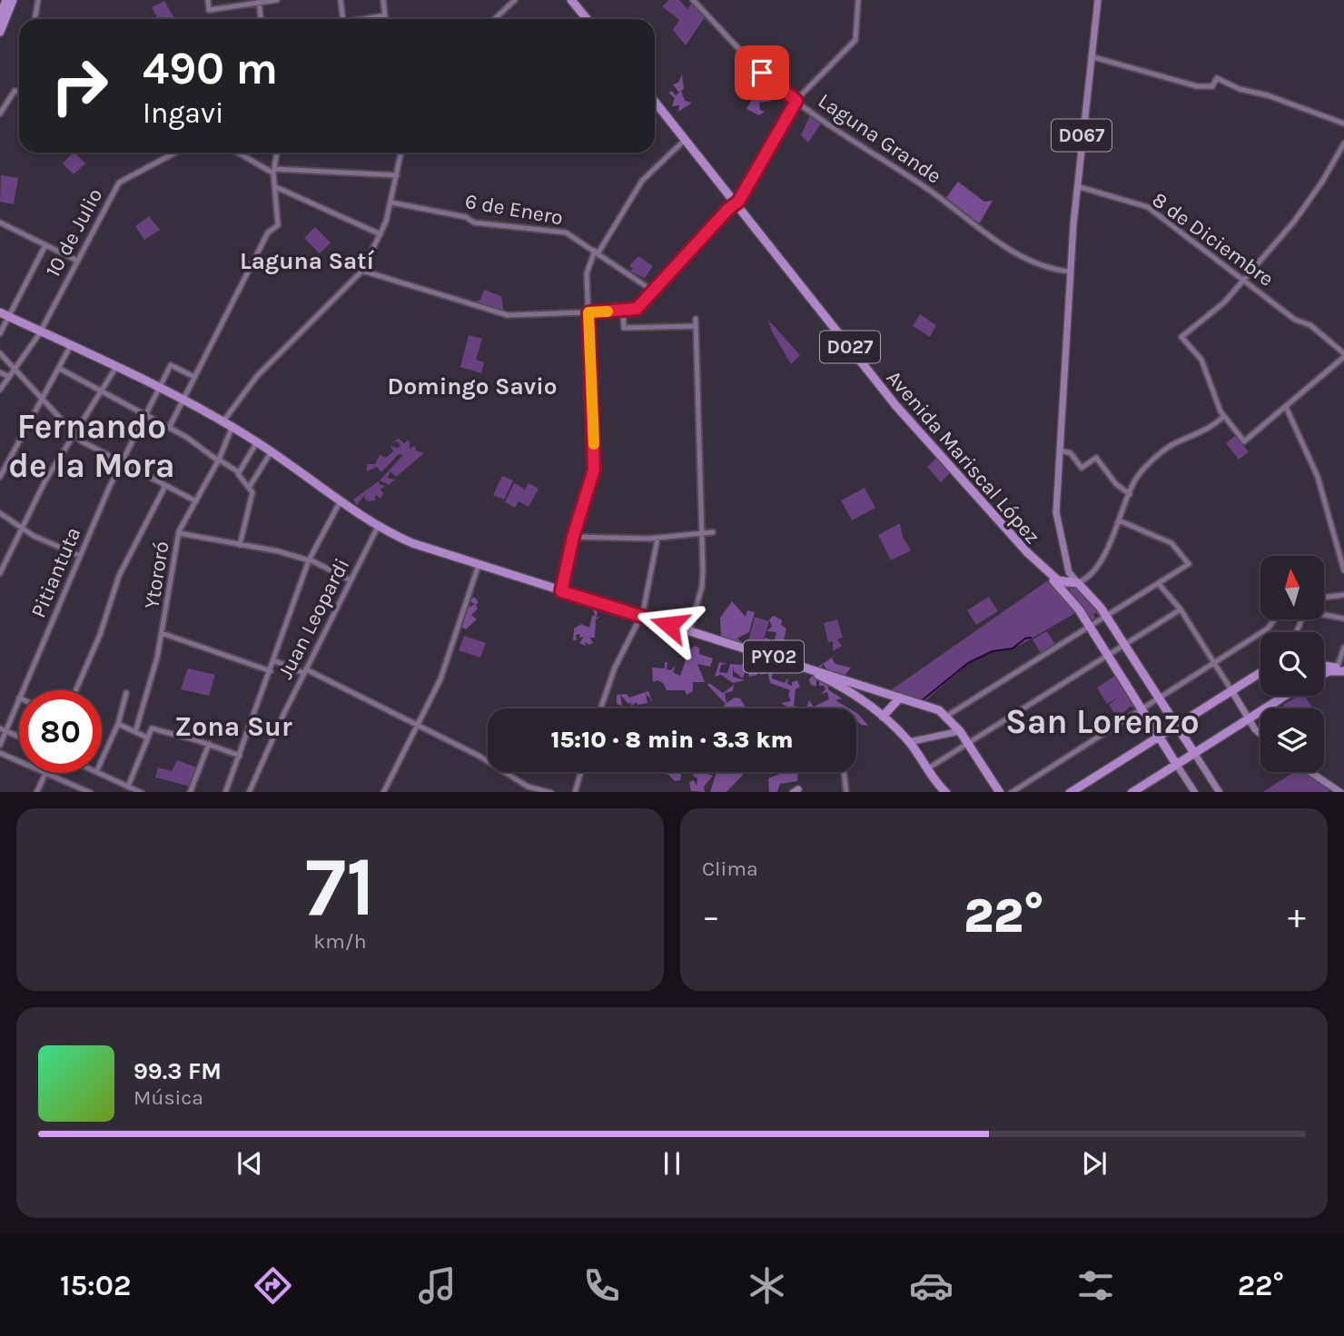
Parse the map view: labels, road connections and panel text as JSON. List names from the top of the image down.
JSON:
{
  "streets": {
    "highway": ["D027", "Avenida Mariscal López", "PY02"],
    "main road": ["D067"],
    "street": [
      "Laguna Grande",
      "6 de Enero",
      "10 de Julio",
      "8 de Diciembre",
      "Pitiantuta",
      "Ytororó",
      "Juan Leopardi"
    ]
  },
  "crossings": [
    ["D067", "Laguna Grande"],
    ["D067", "8 de Diciembre"],
    ["D067", "D027"],
    ["D067", "Avenida Mariscal López"],
    ["10 de Julio", "PY02"],
    ["D027", "Avenida Mariscal López"],
    ["Pitiantuta", "PY02"],
    ["Ytororó", "PY02"],
    ["Juan Leopardi", "PY02"]
  ],
  "districts": [
    "Laguna Satí",
    "Domingo Savio",
    "Fernando de la Mora",
    "San Lorenzo",
    "Zona Sur"
  ],
  "north": "top",
  "page": {
    "turn": ["490 m", "Ingavi"],
    "limit": "80",
    "trip": "15:10 · 8 min · 3.3 km",
    "tile": [
      ["71", "km/h"],
      "Clima"
    ],
    "heat": ["−", "22°", "+"],
    "song": ["99.3 FM", "Música"],
    "tabs": ["15:02", "22°"]
  }
}
